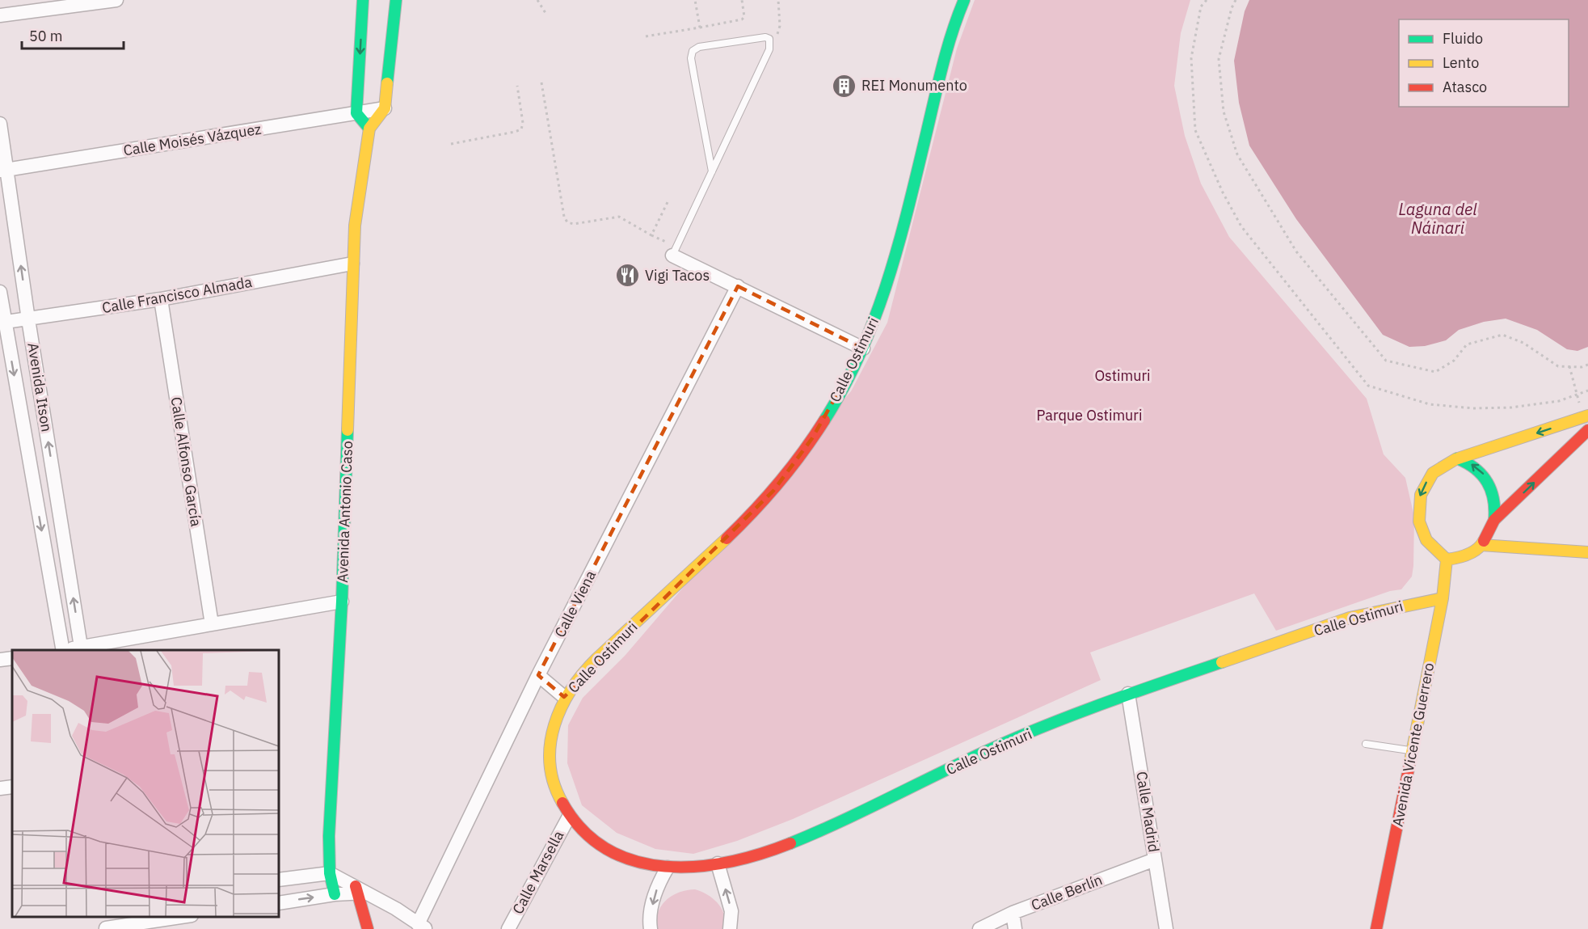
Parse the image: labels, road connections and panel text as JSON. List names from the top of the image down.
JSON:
{
  "streets": {
    "street": [
      "Calle Moisés Vázquez",
      "Calle Francisco Almada",
      "Calle Ostimuri",
      "Avenida Itson",
      "Calle Alfonso García",
      "Avenida Antonio Caso",
      "Calle Viena",
      "Avenida Vicente Guerrero",
      "Calle Madrid",
      "Calle Marsella",
      "Calle Berlín"
    ]
  },
  "crossings": [
    ["Calle Moisés Vázquez", "Avenida Itson"],
    ["Calle Francisco Almada", "Avenida Itson"],
    ["Calle Francisco Almada", "Calle Alfonso García"],
    ["Calle Francisco Almada", "Avenida Antonio Caso"],
    ["Calle Ostimuri", "Avenida Vicente Guerrero"],
    ["Calle Ostimuri", "Calle Madrid"],
    ["Calle Ostimuri", "Calle Marsella"],
    ["Calle Madrid", "Calle Berlín"]
  ],
  "water": ["Laguna del Náinari"],
  "parks": ["Ostimuri", "Parque Ostimuri"],
  "places": {
    "building": ["REI Monumento"],
    "restaurant": ["Vigi Tacos"]
  },
  "legend": ["Fluido", "Lento", "Atasco"],
  "scale_bar": "50 m"
}
